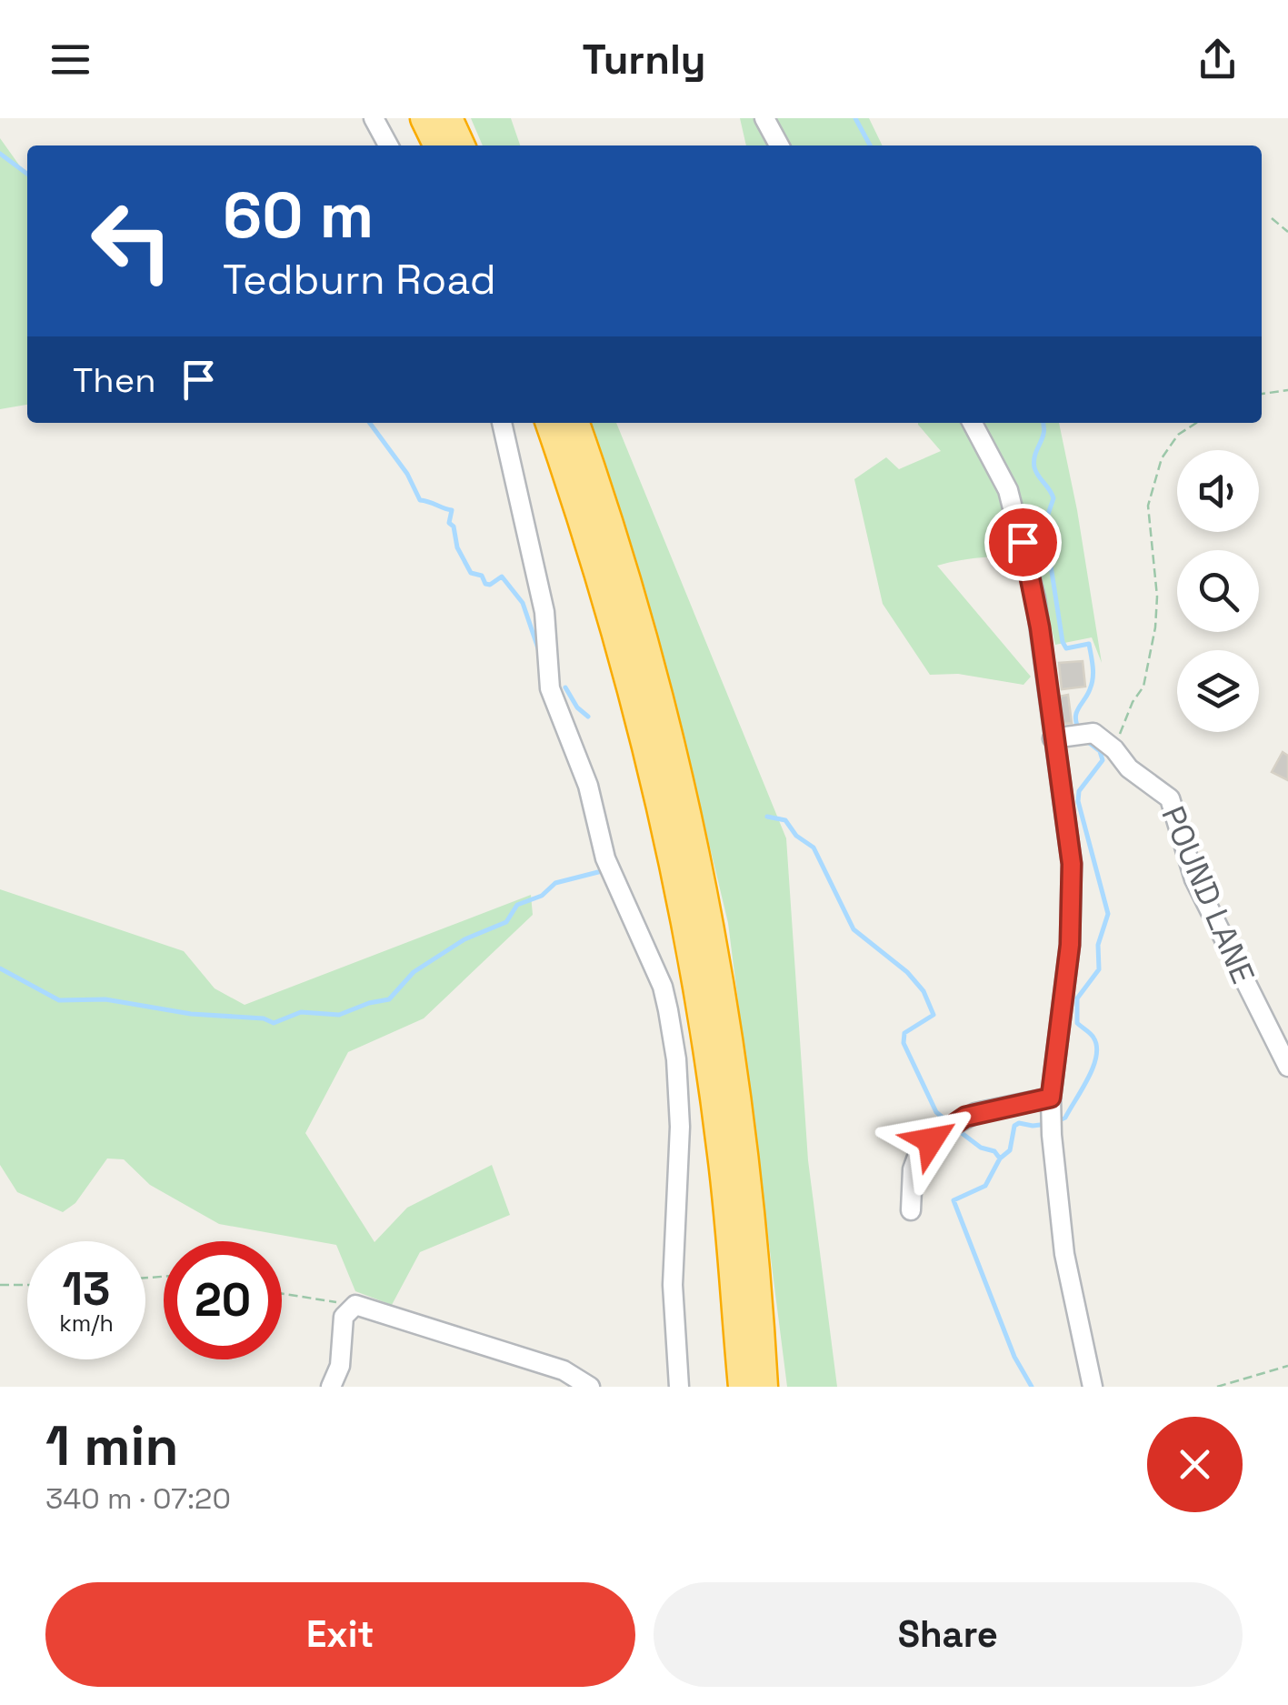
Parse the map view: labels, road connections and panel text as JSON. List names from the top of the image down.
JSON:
{
  "streets": {
    "street": ["POUND LANE"]
  },
  "page": {
    "header": "Turnly",
    "turn": ["60 m", "Tedburn Road"],
    "then": "Then",
    "speed": "13 km/h",
    "limit": "20",
    "heading": ["1 min", "340 m · 07:20"],
    "buttons": ["Exit", "Share"]
  }
}
